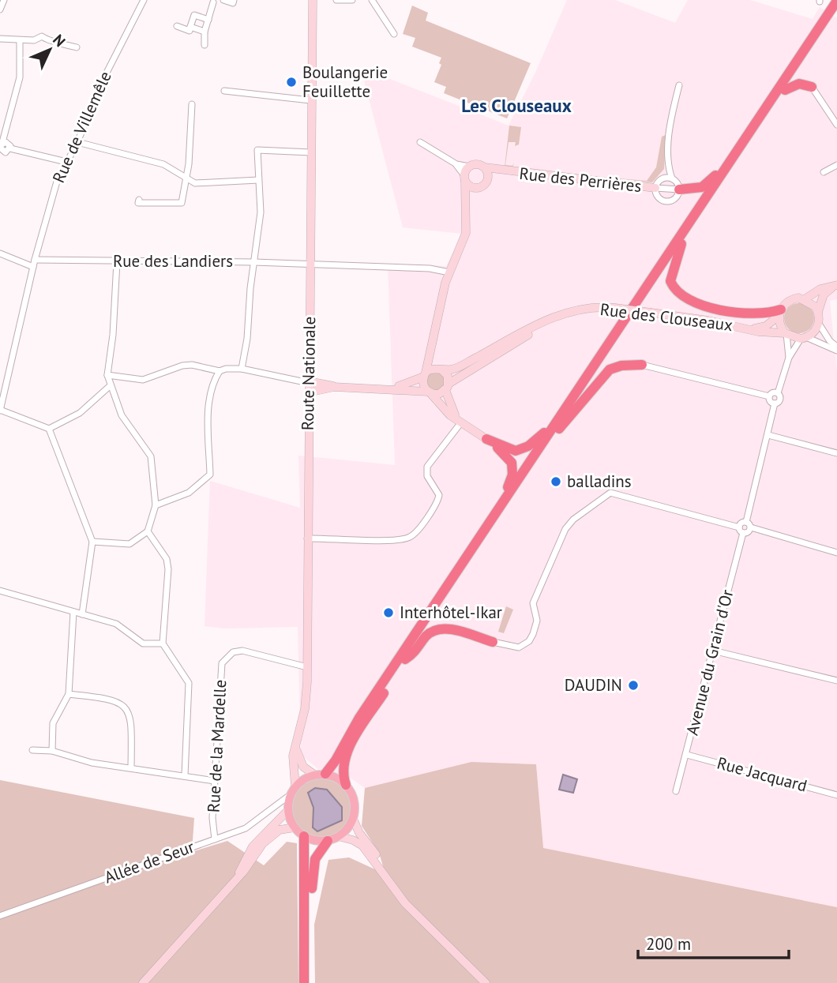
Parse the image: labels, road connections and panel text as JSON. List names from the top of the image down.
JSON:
{
  "streets": {
    "street": [
      "Rue de Villemêle",
      "Rue des Perrières",
      "Rue des Landiers",
      "Rue des Clouseaux",
      "Route Nationale",
      "Avenue du Grain d'Or",
      "Rue de la Mardelle",
      "Rue Jacquard",
      "Allée de Seur"
    ]
  },
  "crossings": [
    ["Rue de Villemêle", "Rue des Landiers"],
    ["Rue des Landiers", "Route Nationale"],
    ["Route Nationale", "Rue de la Mardelle"],
    ["Route Nationale", "Allée de Seur"],
    ["Avenue du Grain d'Or", "Rue Jacquard"],
    ["Rue de la Mardelle", "Allée de Seur"]
  ],
  "districts": ["Les Clouseaux"],
  "places": [
    "Boulangerie Feuillette",
    "balladins",
    "Interhôtel-Ikar",
    "DAUDIN"
  ],
  "scale_bar": "200 m",
  "north": "top right"
}
